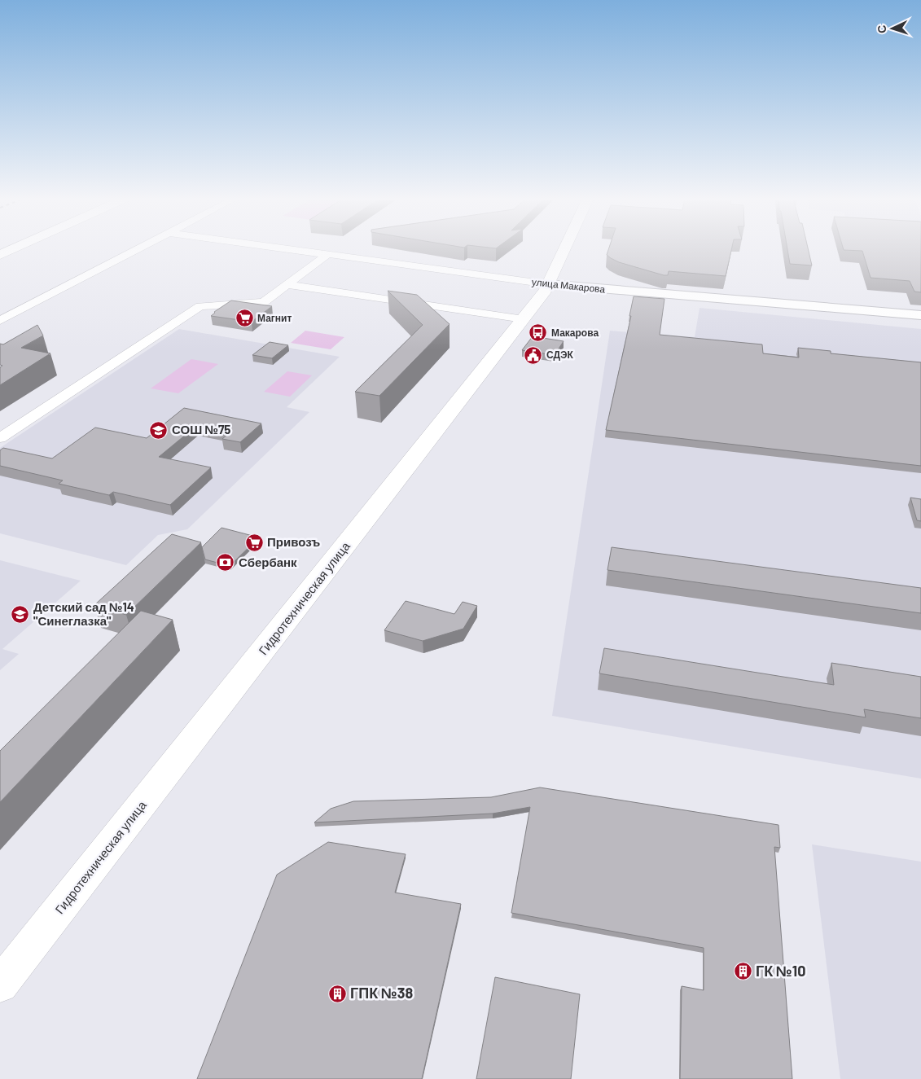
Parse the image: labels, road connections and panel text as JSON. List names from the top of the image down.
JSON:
{
  "streets": {
    "main road": ["Гидротехническая улица"],
    "street": ["улица Макарова"]
  },
  "crossings": [
    ["улица Макарова", "Гидротехническая улица"]
  ],
  "places": {
    "supermarket": ["Магнит", "Привозъ"],
    "bus stop": ["Макарова"],
    "public building": ["СДЭК"],
    "school or university": ["СОШ №75", "Детский сад №14 \"Синеглазка\""],
    "bank": ["Сбербанк"],
    "building": ["ГК №10", "ГПК №38"]
  },
  "north": "left"
}
